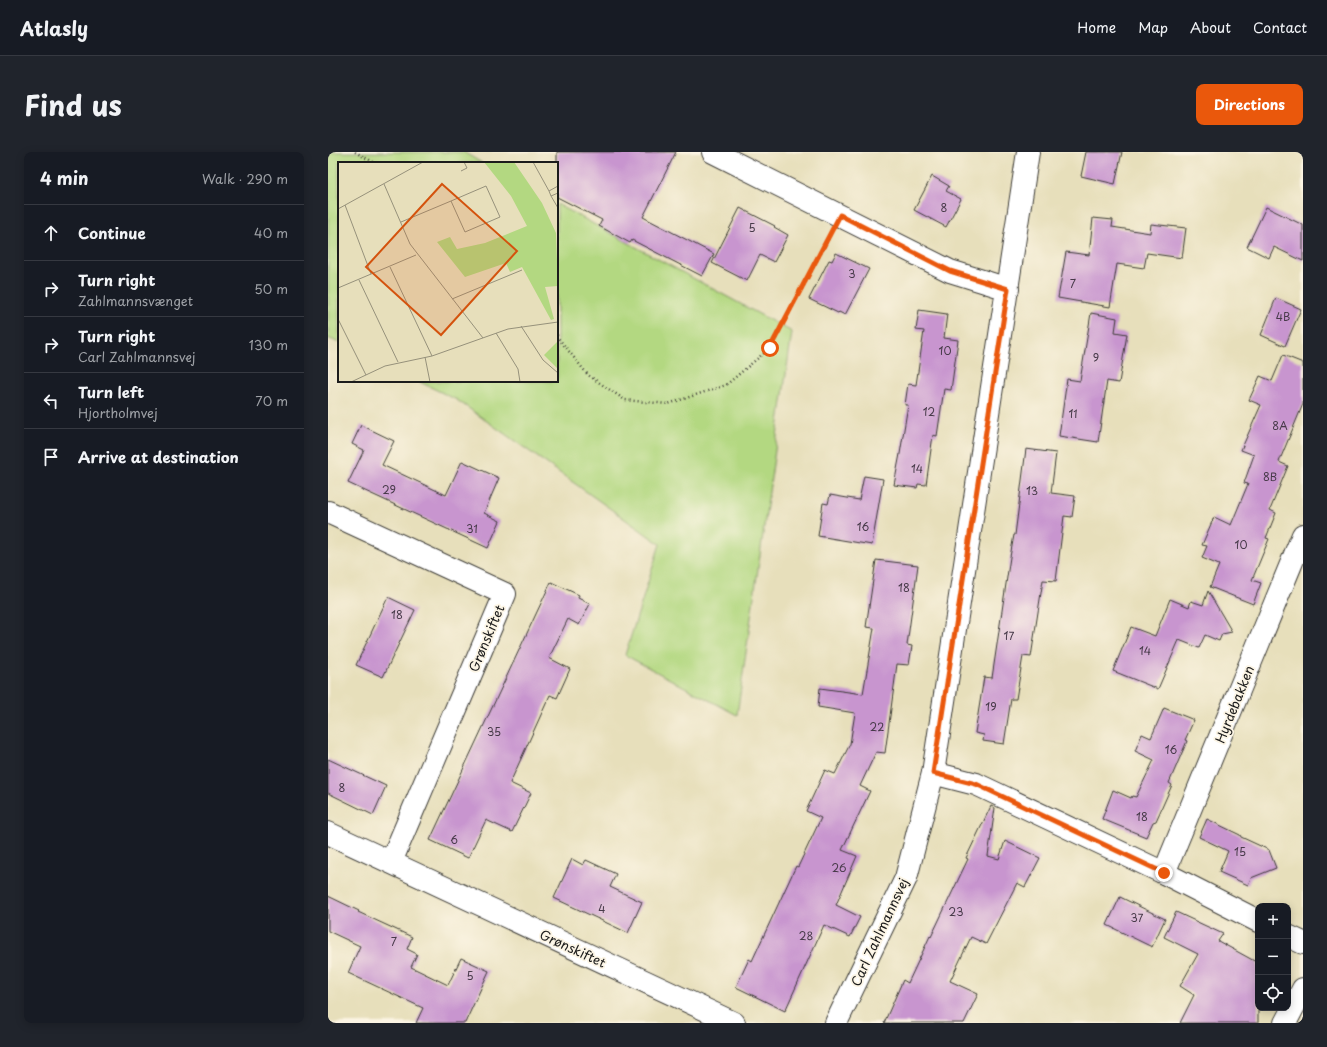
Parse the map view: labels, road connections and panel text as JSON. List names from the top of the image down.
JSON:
{
  "streets": {
    "street": ["Grønskiftet", "Hyrdebakken", "Carl Zahlmannsvej"]
  },
  "house_numbers": [
    "8",
    "5",
    "3",
    "7",
    "4B",
    "10",
    "9",
    "12",
    "11",
    "8A",
    "14",
    "8B",
    "29",
    "13",
    "16",
    "31",
    "10",
    "18",
    "18",
    "17",
    "14",
    "19",
    "22",
    "35",
    "16",
    "8",
    "18",
    "6",
    "15",
    "26",
    "4",
    "23",
    "37",
    "28",
    "7",
    "5"
  ],
  "page": {
    "header": "Atlasly",
    "nav": [
      "Home",
      "Map",
      "About",
      "Contact"
    ],
    "title": "Find us",
    "buttons": "Directions",
    "heading": ["4 min", "Walk · 290 m"],
    "list": [
      ["Continue", "40 m"],
      ["Turn right", "Zahlmannsvænget", "50 m"],
      ["Turn right", "Carl Zahlmannsvej", "130 m"],
      ["Turn left", "Hjortholmvej", "70 m"],
      "Arrive at destination"
    ],
    "map_buttons": ["+", "−"]
  }
}
